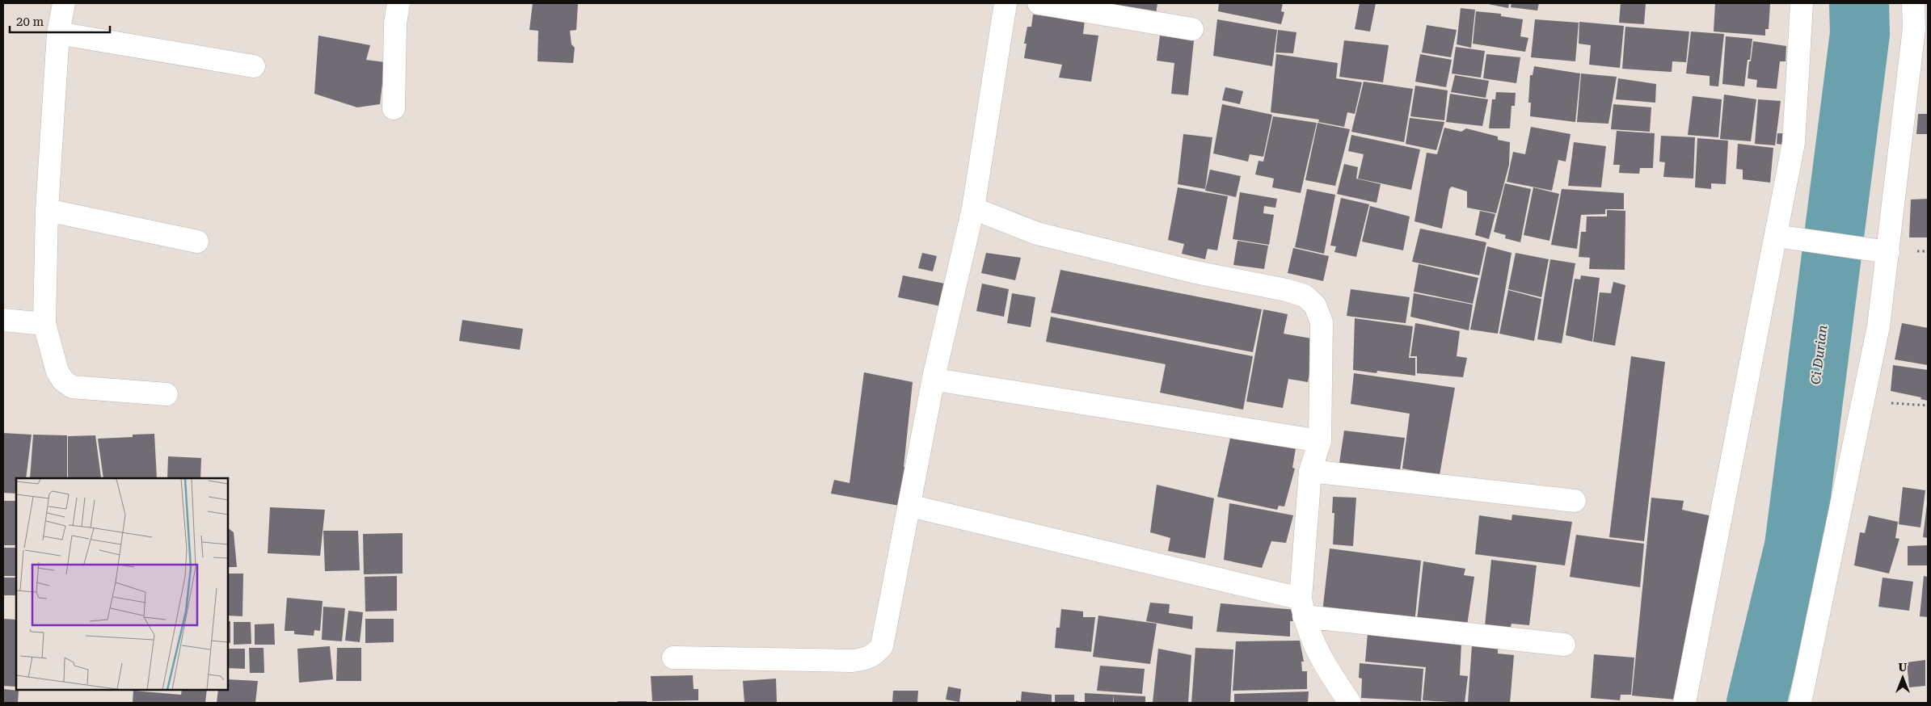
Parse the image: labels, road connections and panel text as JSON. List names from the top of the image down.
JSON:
{
  "water": ["Ci Durian"],
  "scale_bar": "20 m",
  "north": "top"
}
